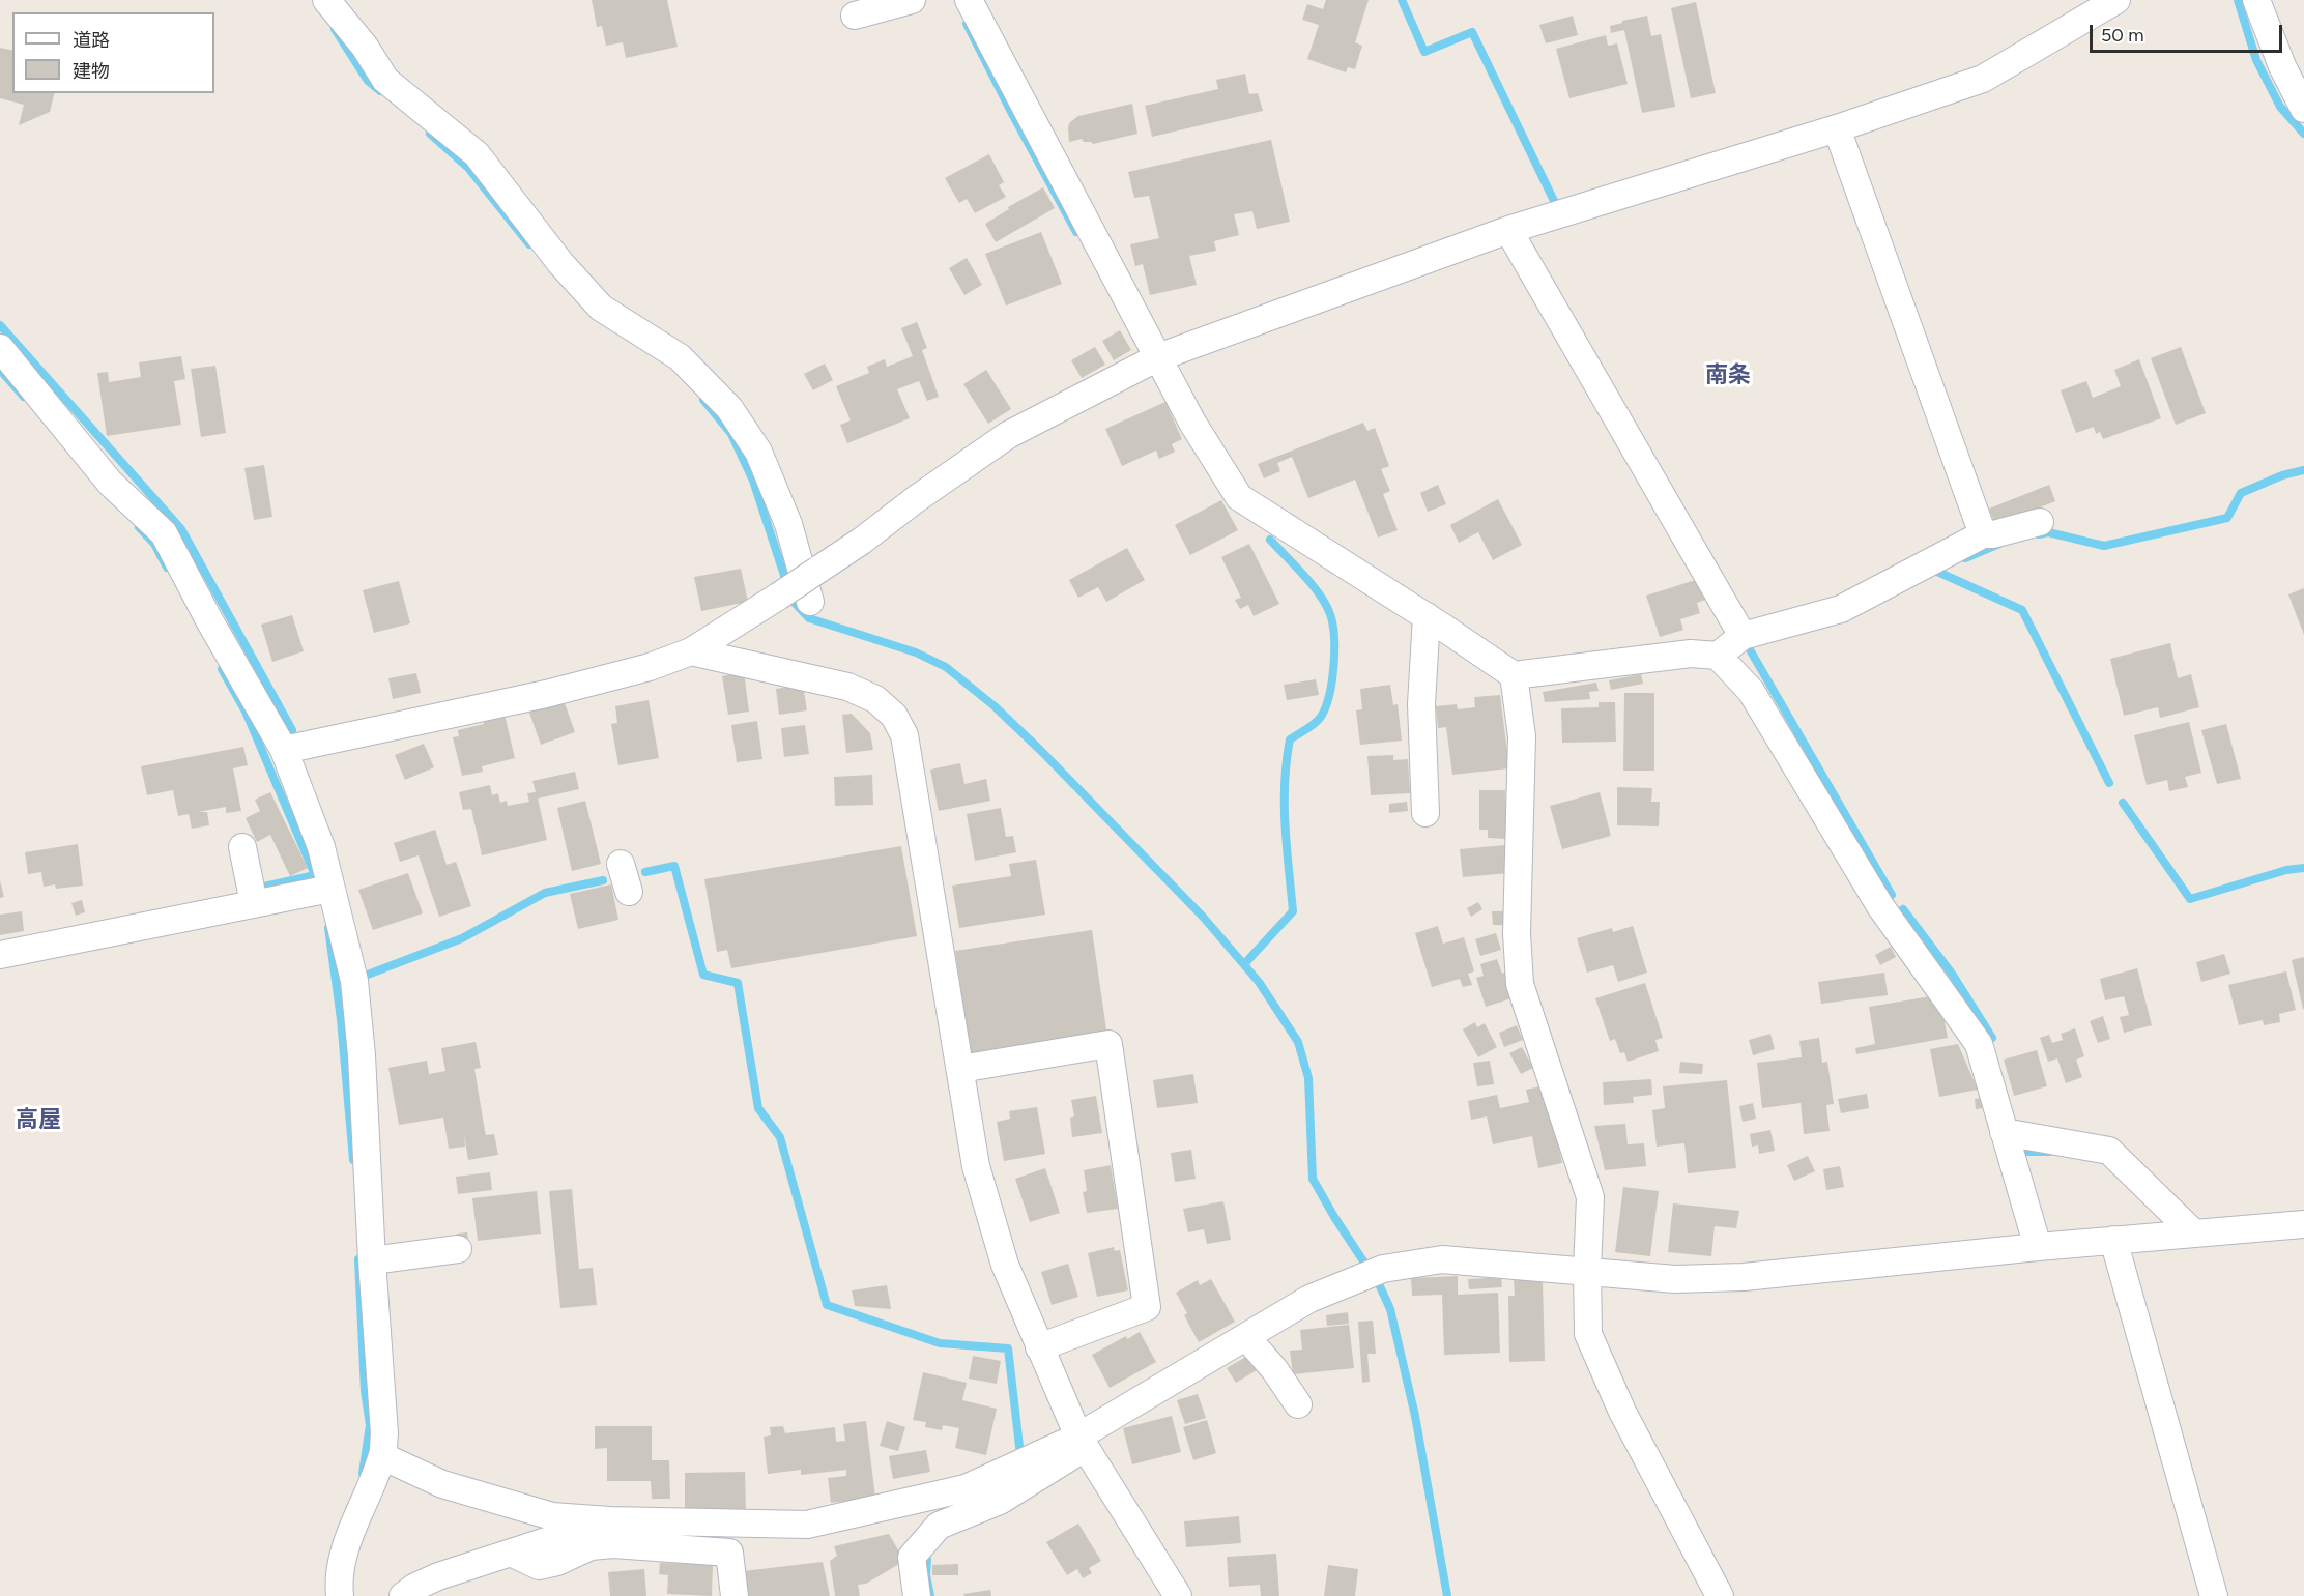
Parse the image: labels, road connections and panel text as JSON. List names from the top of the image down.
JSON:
{
  "districts": ["南条", "高屋"],
  "legend": ["道路", "建物"],
  "scale_bar": "50 m"
}
